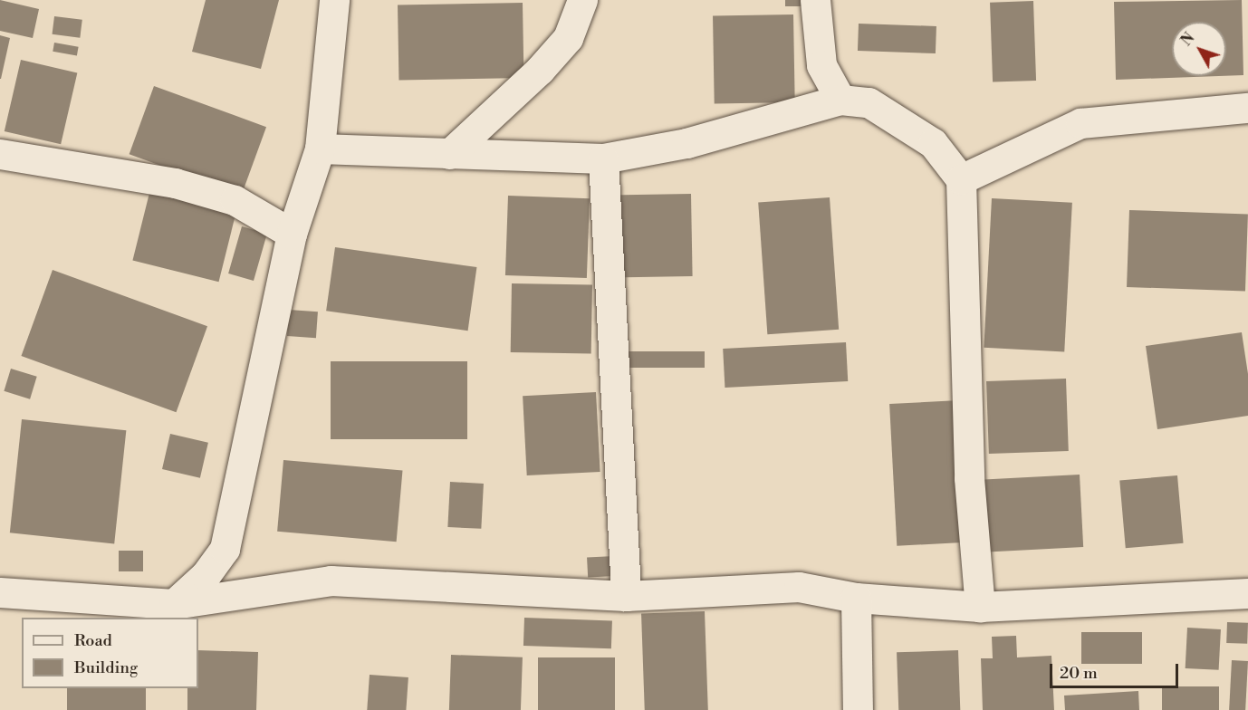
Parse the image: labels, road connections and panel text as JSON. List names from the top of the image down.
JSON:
{
  "legend": ["Road", "Building"],
  "scale_bar": "20 m",
  "north": "top left"
}
